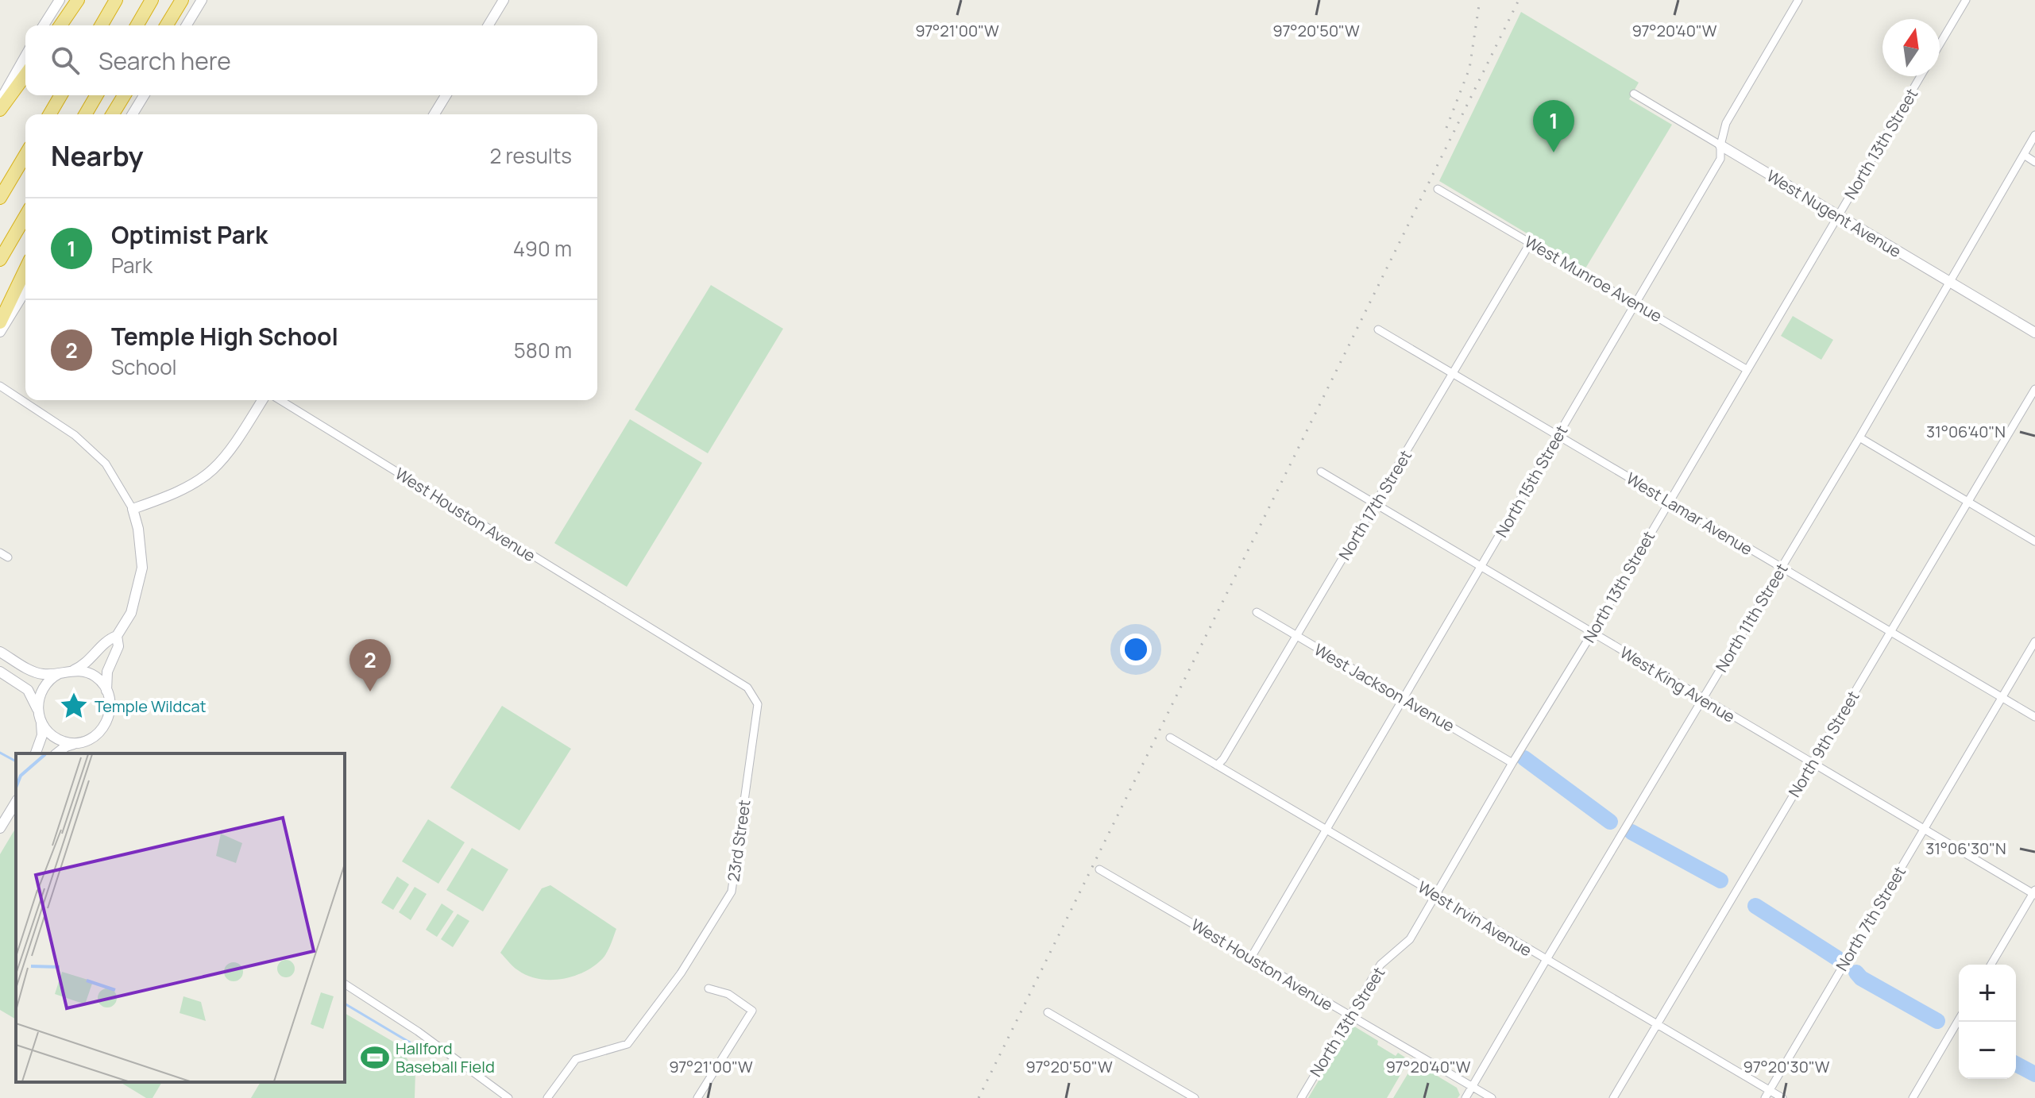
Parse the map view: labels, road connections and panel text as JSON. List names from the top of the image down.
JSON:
{
  "streets": {
    "street": [
      "North 13th Street",
      "West Nugent Avenue",
      "West Munroe Avenue",
      "North 15th Street",
      "North 17th Street",
      "West Lamar Avenue",
      "West Houston Avenue",
      "North 11th Street",
      "West King Avenue",
      "West Jackson Avenue",
      "North 9th Street",
      "23rd Street",
      "West Irvin Avenue",
      "North 7th Street"
    ]
  },
  "crossings": [
    ["North 13th Street", "West Nugent Avenue"],
    ["North 13th Street", "West Munroe Avenue"],
    ["North 13th Street", "West Lamar Avenue"],
    ["North 13th Street", "West Houston Avenue"],
    ["North 13th Street", "West King Avenue"],
    ["North 13th Street", "West Jackson Avenue"],
    ["North 13th Street", "West Irvin Avenue"],
    ["West Nugent Avenue", "North 15th Street"],
    ["West Nugent Avenue", "North 11th Street"],
    ["West Munroe Avenue", "North 15th Street"],
    ["West Munroe Avenue", "North 17th Street"],
    ["North 15th Street", "West Lamar Avenue"],
    ["North 15th Street", "West Houston Avenue"],
    ["North 15th Street", "West King Avenue"],
    ["North 15th Street", "West Jackson Avenue"],
    ["North 15th Street", "West Irvin Avenue"],
    ["North 17th Street", "West Lamar Avenue"],
    ["North 17th Street", "West King Avenue"],
    ["North 17th Street", "West Jackson Avenue"],
    ["North 17th Street", "West Irvin Avenue"],
    ["West Lamar Avenue", "North 11th Street"],
    ["West Lamar Avenue", "North 9th Street"],
    ["West Lamar Avenue", "North 7th Street"],
    ["West Houston Avenue", "North 11th Street"],
    ["West Houston Avenue", "23rd Street"],
    ["North 11th Street", "West King Avenue"],
    ["North 11th Street", "West Irvin Avenue"],
    ["West King Avenue", "North 9th Street"],
    ["West King Avenue", "North 7th Street"],
    ["North 9th Street", "West Irvin Avenue"],
    ["West Irvin Avenue", "North 7th Street"]
  ],
  "places": {
    "place": ["Temple Wildcat"],
    "sports": ["Hallford Baseball Field"]
  },
  "north": "top",
  "page": {
    "search": "Search here",
    "pins": ["1", "2"],
    "heading": ["Nearby", "2 results"],
    "list": [
      {
        "mark": "1",
        "name": "Optimist Park",
        "note": "Park",
        "value": "490 m"
      },
      {
        "mark": "2",
        "name": "Temple High School",
        "note": "School",
        "value": "580 m"
      }
    ],
    "map_buttons": ["+", "−"]
  },
  "coordinates": [
    "97°21'00\"W",
    "97°20'50\"W",
    "97°20'40\"W",
    "31°06'40\"N",
    "31°06'30\"N",
    "97°20'30\"W"
  ]
}
